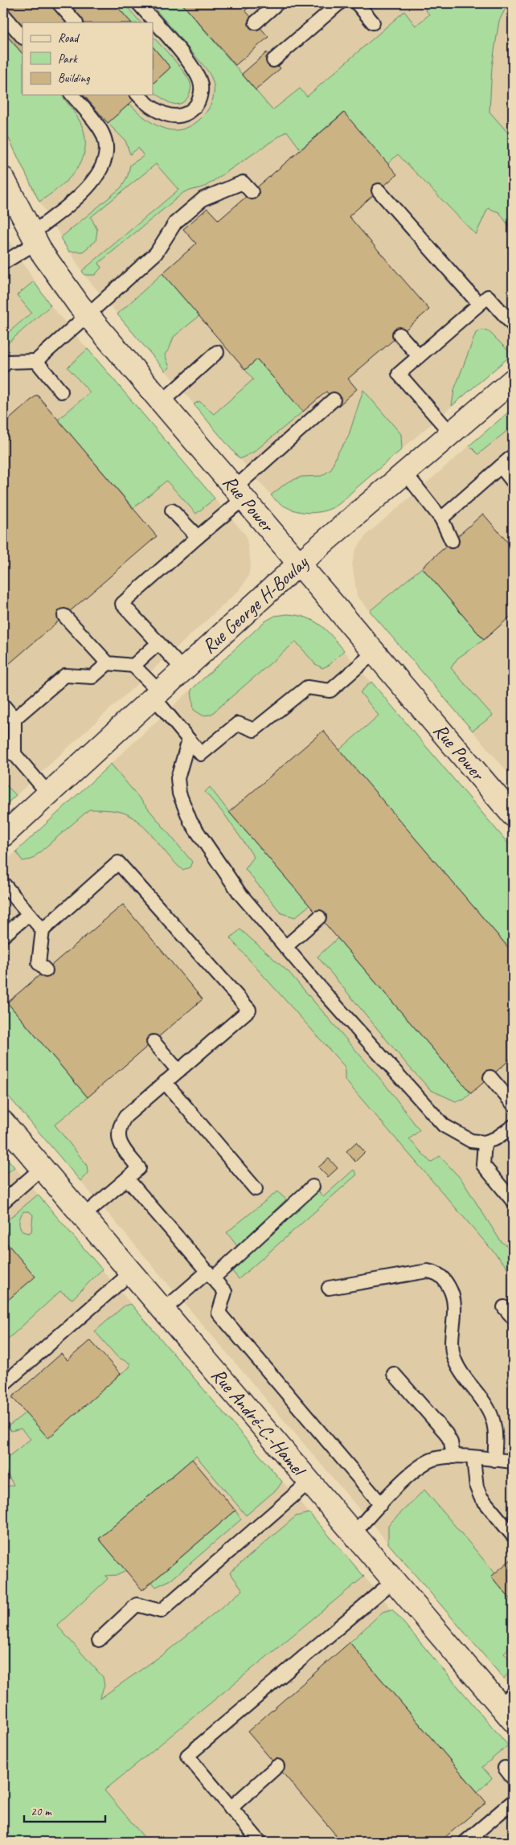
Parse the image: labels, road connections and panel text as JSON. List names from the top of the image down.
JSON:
{
  "streets": {
    "street": ["Rue Power", "Rue George H-Boulay", "Rue André-C.-Hamel"]
  },
  "crossings": [
    ["Rue Power", "Rue George H-Boulay"]
  ],
  "legend": ["Road", "Park", "Building"],
  "scale_bar": "20 m"
}
